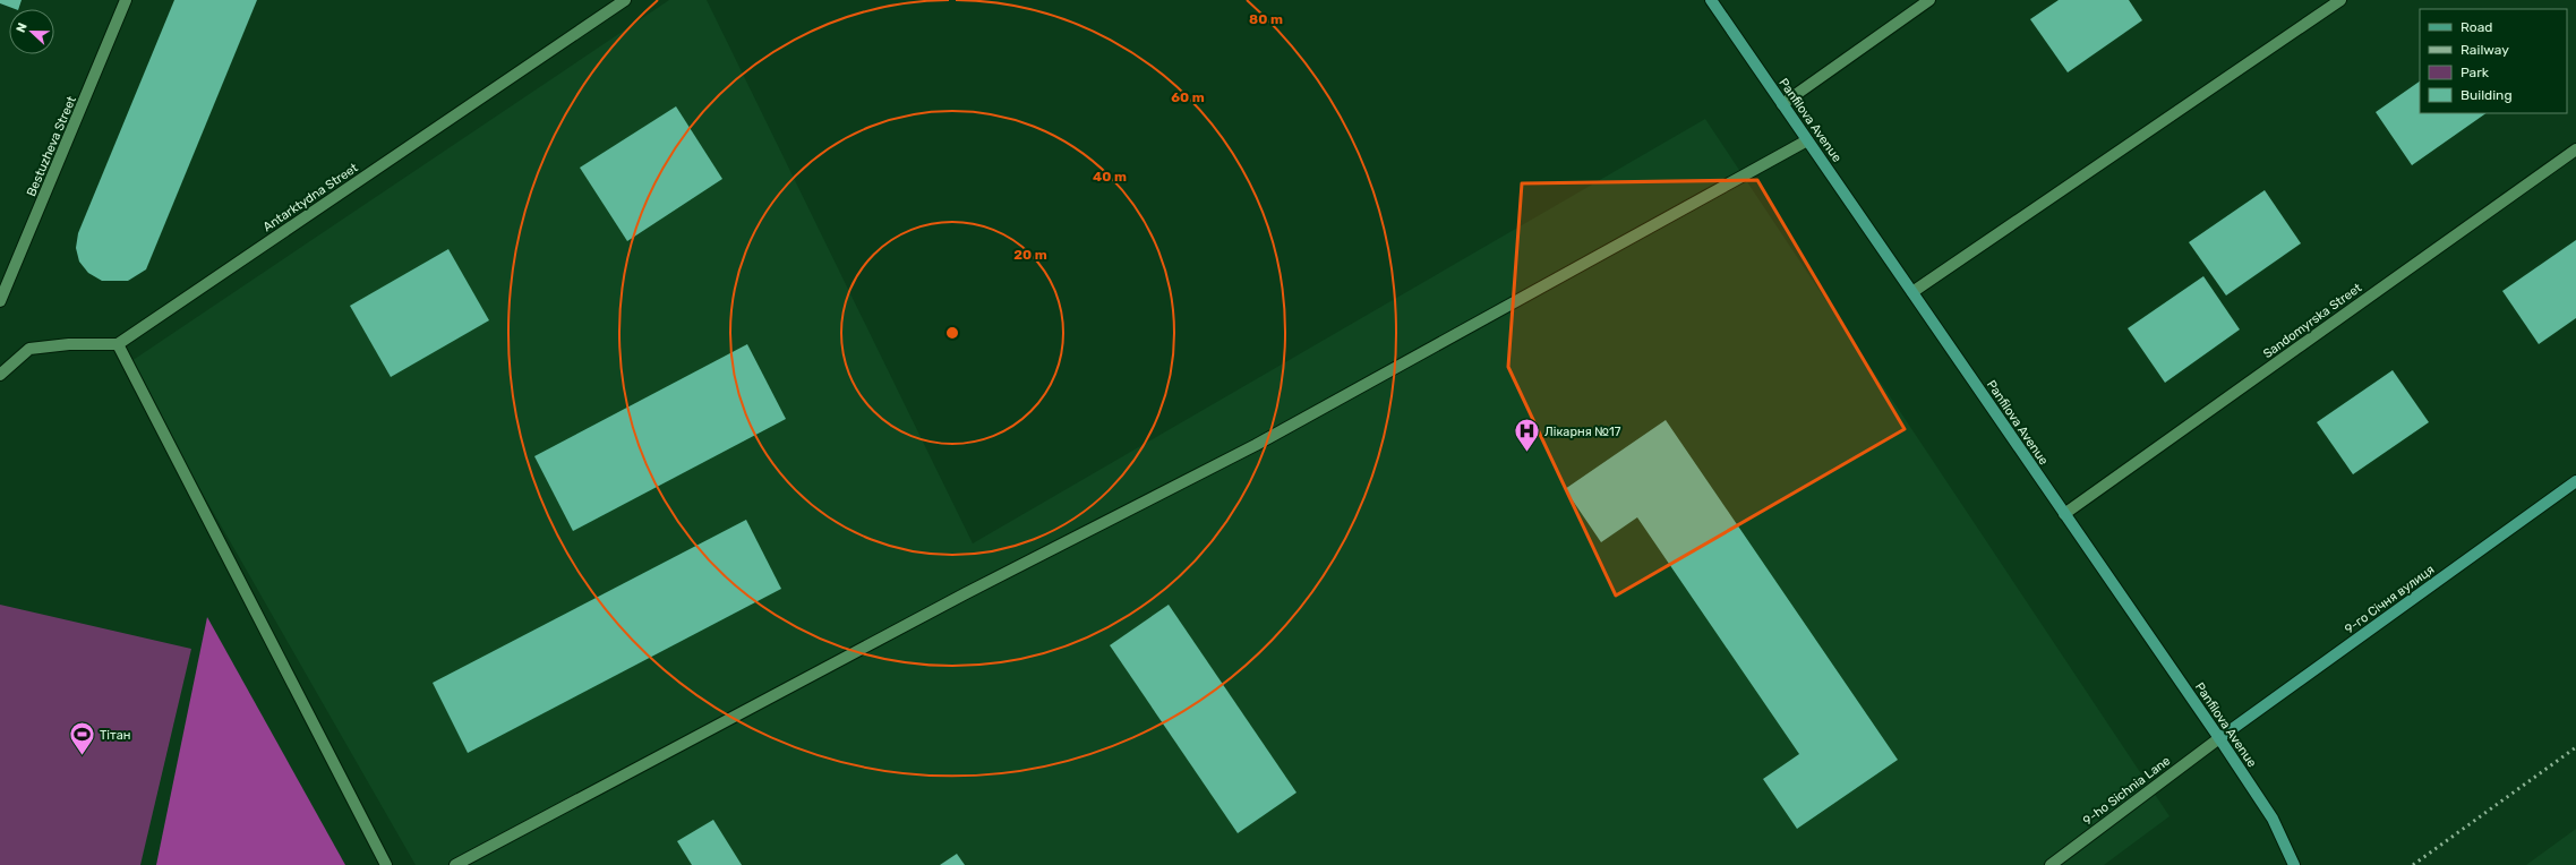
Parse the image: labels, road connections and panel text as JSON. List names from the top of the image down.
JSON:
{
  "streets": {
    "street": [
      "Panfilova Avenue",
      "Bestuzheva Street",
      "Antarktydna Street",
      "Sandomyrska Street",
      "9-го Січня вулиця",
      "9-ho Sichnia Lane"
    ]
  },
  "crossings": [
    ["Panfilova Avenue", "Sandomyrska Street"],
    ["Panfilova Avenue", "9-го Січня вулиця"],
    ["Panfilova Avenue", "9-ho Sichnia Lane"],
    ["9-го Січня вулиця", "9-ho Sichnia Lane"]
  ],
  "places": {
    "hospital": ["Лікарня №17"],
    "sports": ["Тітан"]
  },
  "legend": [
    "Road",
    "Railway",
    "Park",
    "Building"
  ],
  "north": "left",
  "rings": [
    "80 m",
    "60 m",
    "40 m",
    "20 m"
  ]
}
